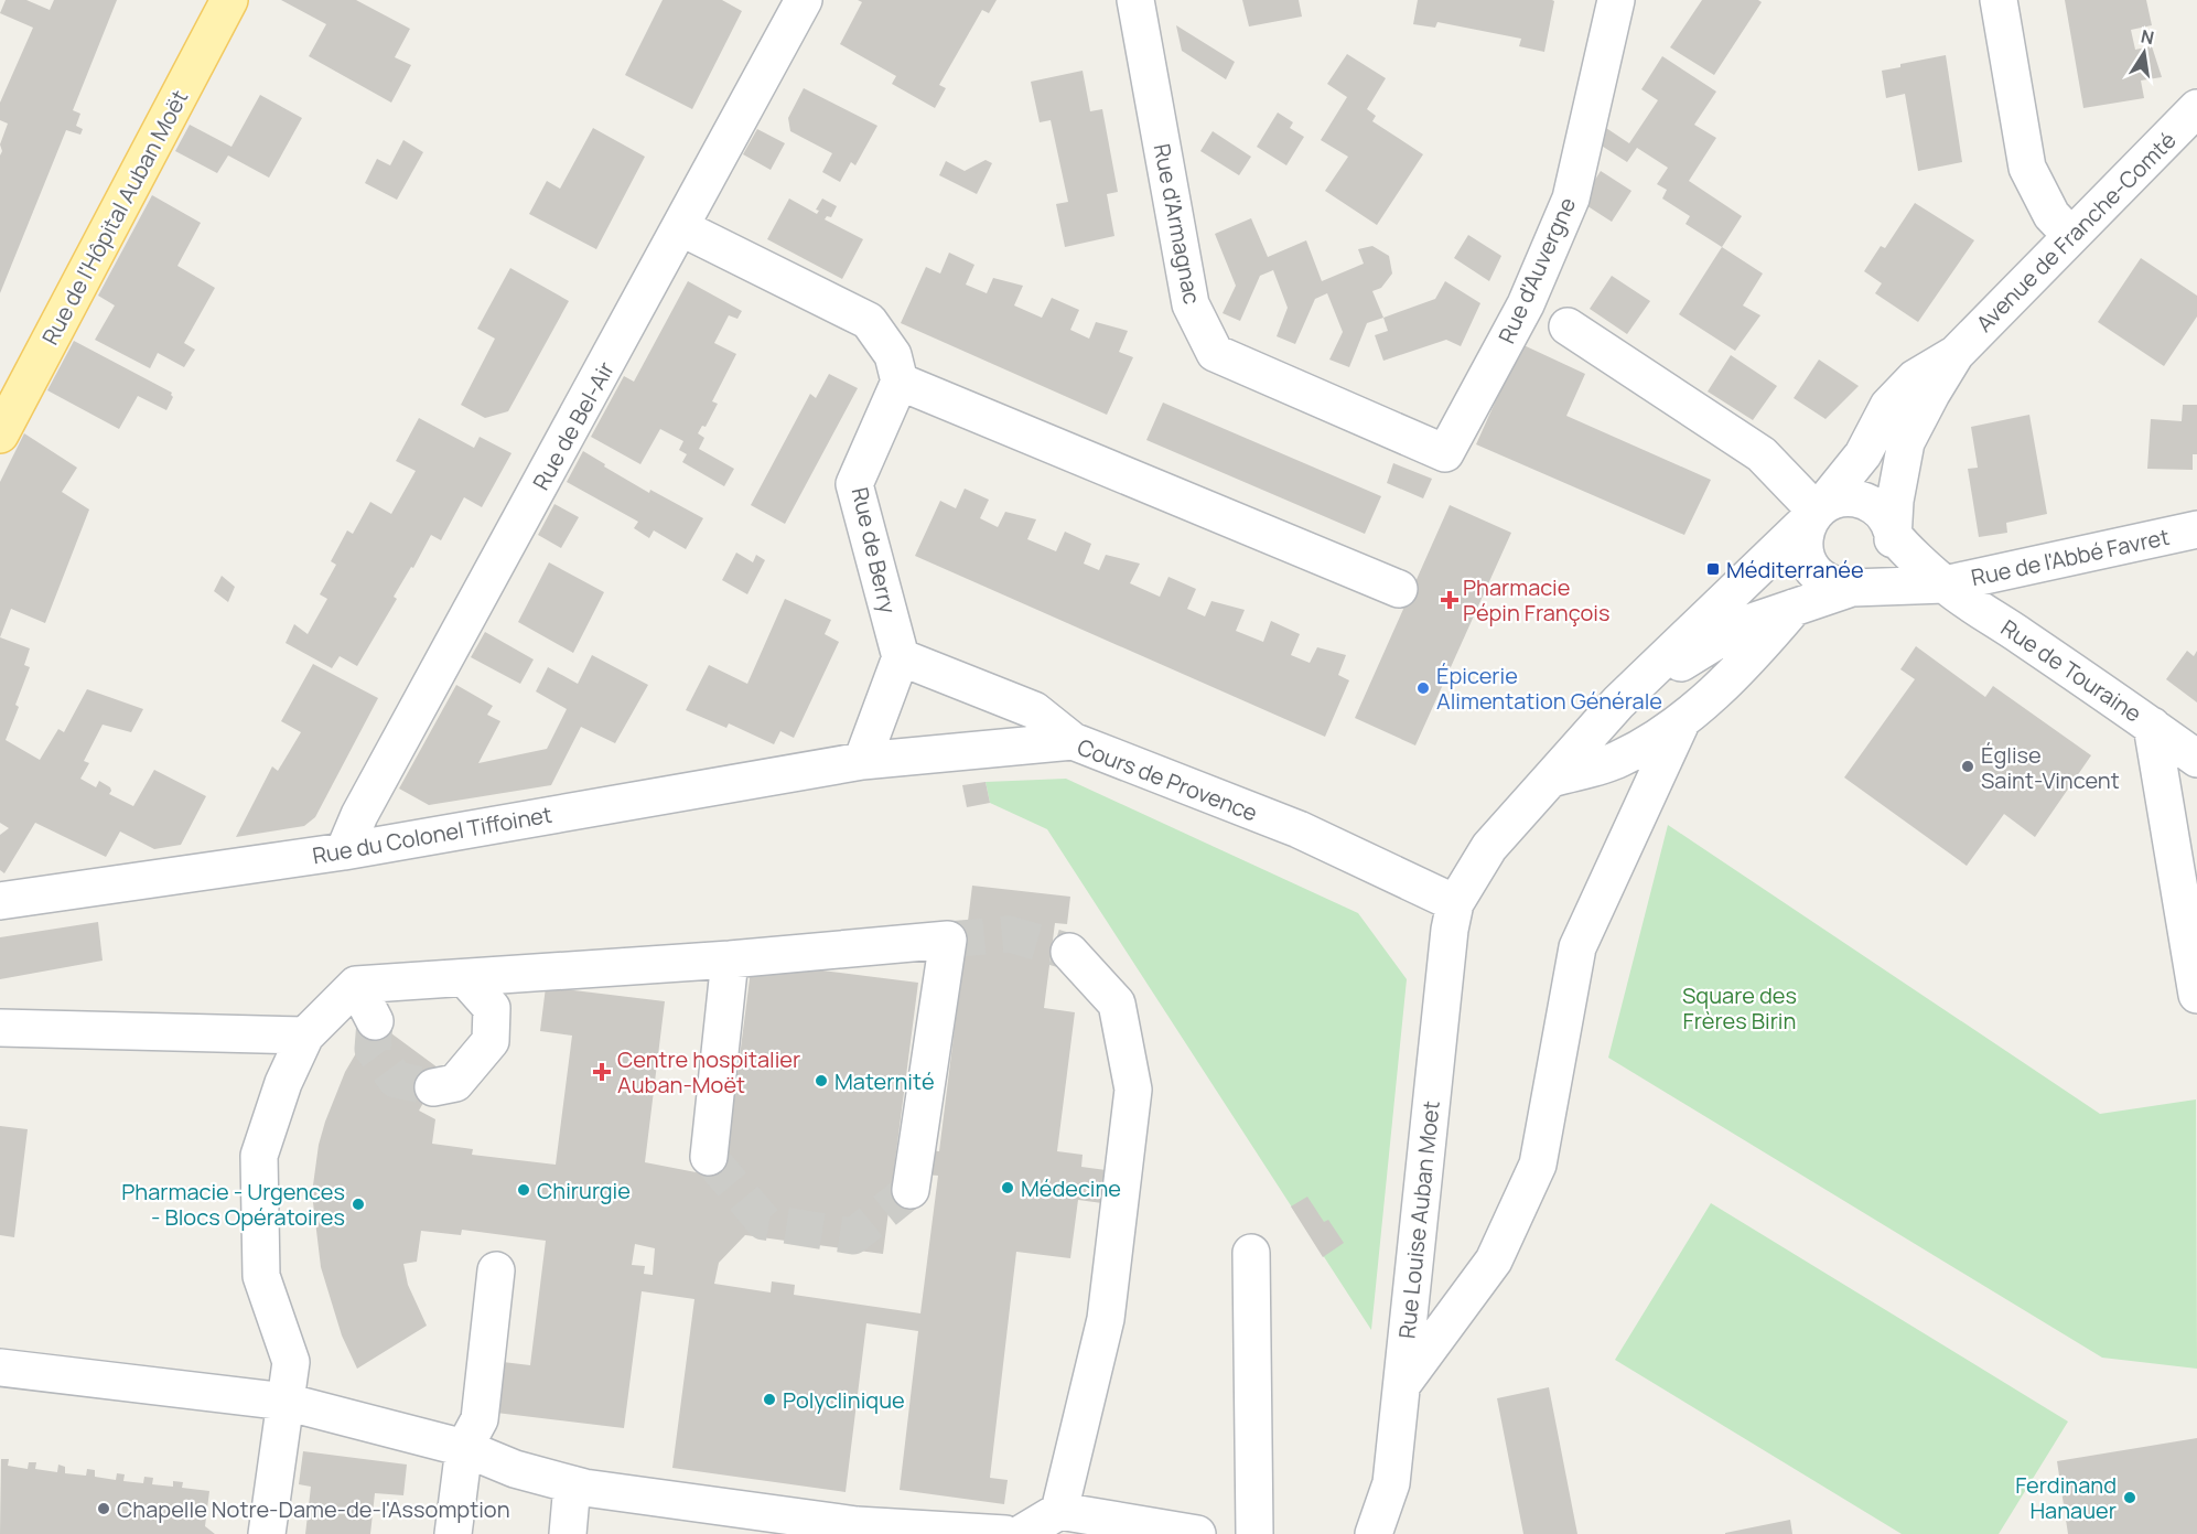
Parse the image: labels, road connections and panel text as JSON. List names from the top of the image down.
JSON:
{
  "streets": {
    "main road": ["Rue de l'Hôpital Auban Moët"],
    "street": [
      "Rue d'Armagnac",
      "Avenue de Franche-Comté",
      "Rue d'Auvergne",
      "Rue de Bel-Air",
      "Rue de Berry",
      "Rue de l'Abbé Favret",
      "Rue de Touraine",
      "Cours de Provence",
      "Rue du Colonel Tiffoinet",
      "Rue Louise Auban Moet"
    ]
  },
  "crossings": [
    ["Rue d'Armagnac", "Rue d'Auvergne"],
    ["Avenue de Franche-Comté", "Rue de Touraine"],
    ["Avenue de Franche-Comté", "Cours de Provence"],
    ["Avenue de Franche-Comté", "Rue Louise Auban Moet"],
    ["Rue de Bel-Air", "Rue du Colonel Tiffoinet"],
    ["Rue de l'Abbé Favret", "Rue de Touraine"],
    ["Cours de Provence", "Rue du Colonel Tiffoinet"],
    ["Cours de Provence", "Rue Louise Auban Moet"]
  ],
  "parks": ["Square des Frères Birin"],
  "places": {
    "transit": ["Méditerranée"],
    "health": ["Pharmacie Pépin François", "Centre hospitalier Auban-Moët"],
    "other": [
      "Épicerie Alimentation Générale",
      "Église Saint-Vincent",
      "Maternité",
      "Médecine",
      "Chirurgie",
      "Pharmacie - Urgences - Blocs Opératoires",
      "Polyclinique",
      "Ferdinand Hanauer",
      "Chapelle Notre-Dame-de-l'Assomption"
    ]
  },
  "north": "top"
}
